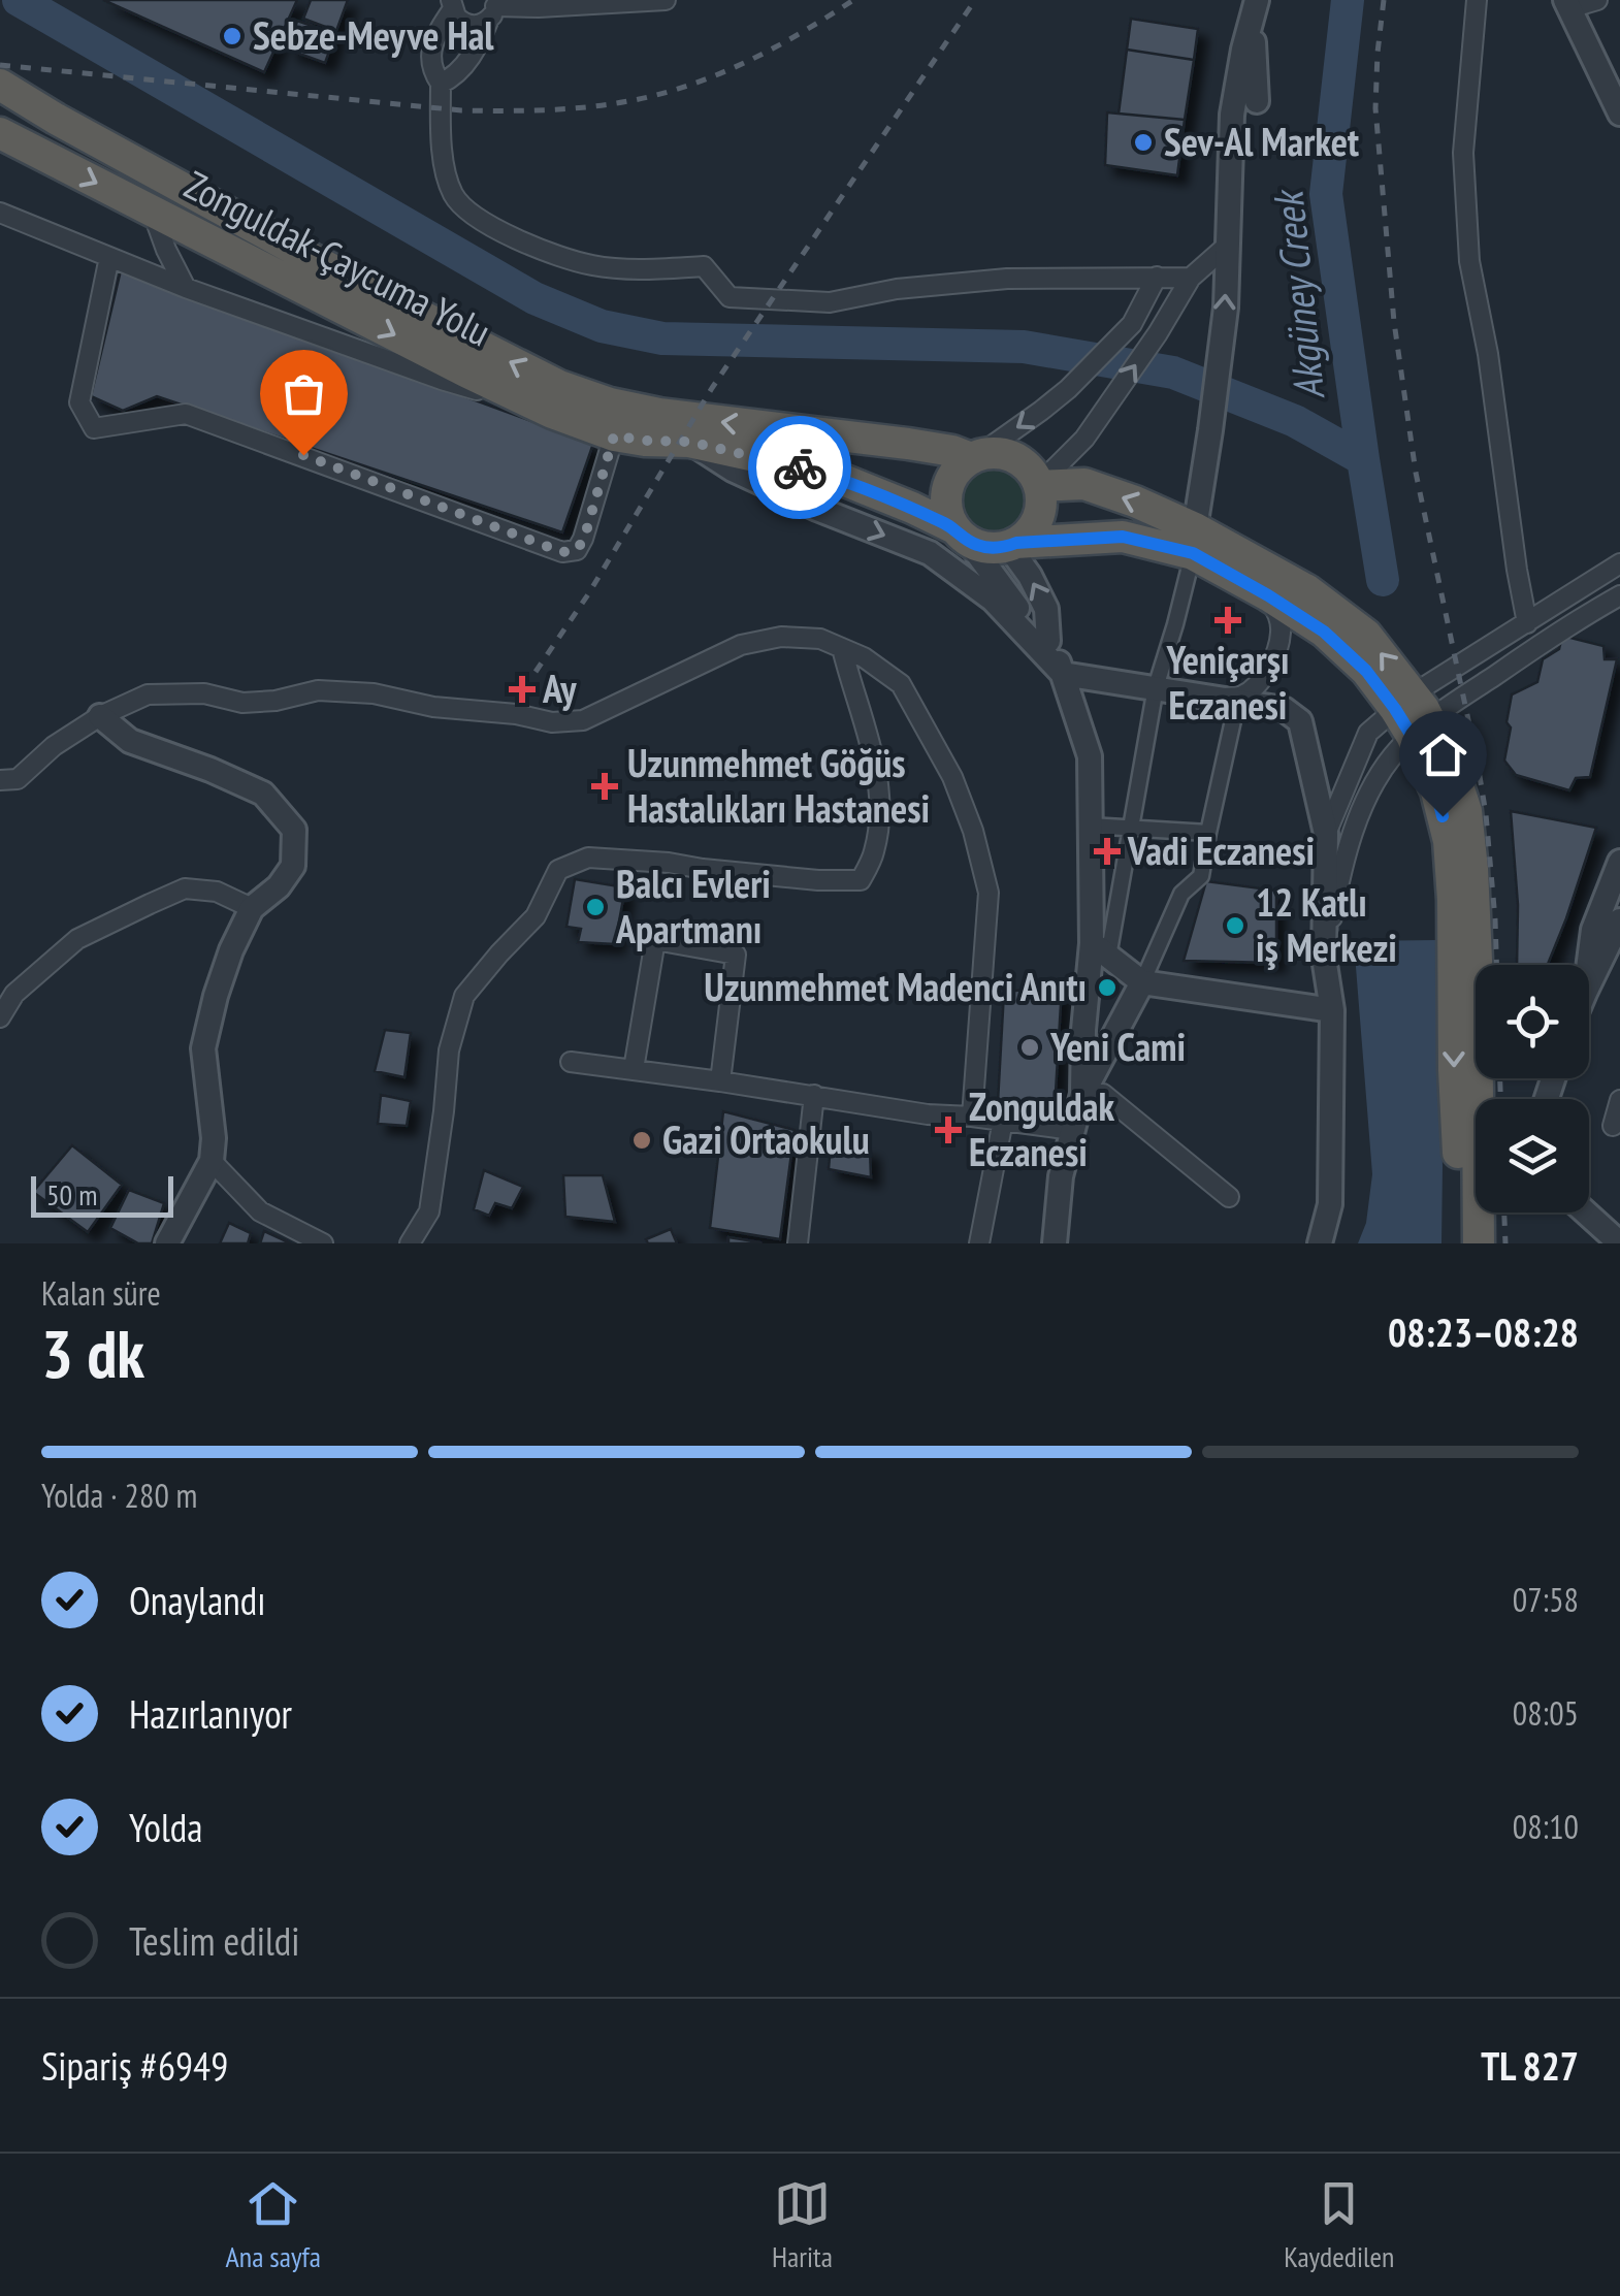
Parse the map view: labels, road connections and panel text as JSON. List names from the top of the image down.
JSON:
{
  "streets": {
    "highway": ["Zonguldak-Çaycuma Yolu"]
  },
  "water": ["Akgüney Creek"],
  "places": {
    "other": [
      "Sebze-Meyve Hal",
      "Sev-Al Market",
      "Balcı Evleri Apartmanı",
      "12 Katlı iş Merkezi",
      "Uzunmehmet Madenci Anıtı",
      "Yeni Cami",
      "Gazi Ortaokulu"
    ],
    "health": [
      "Yeniçarşı Eczanesi",
      "Ay",
      "Uzunmehmet Göğüs Hastalıkları Hastanesi",
      "Vadi Eczanesi",
      "Zonguldak Eczanesi"
    ]
  },
  "scale_bar": "50 m",
  "page": {
    "scale": "50 m",
    "heading": ["3 dk", "Kalan süre", "08:23–08:28"],
    "panel": ["Sipariş #6949", "TL 827"],
    "bar": "Yolda · 280 m",
    "list": [
      ["Onaylandı", "07:58"],
      ["Hazırlanıyor", "08:05"],
      ["Yolda", "08:10"],
      "Teslim edildi"
    ],
    "tabs": ["Ana sayfa", "Harita", "Kaydedilen"]
  }
}
